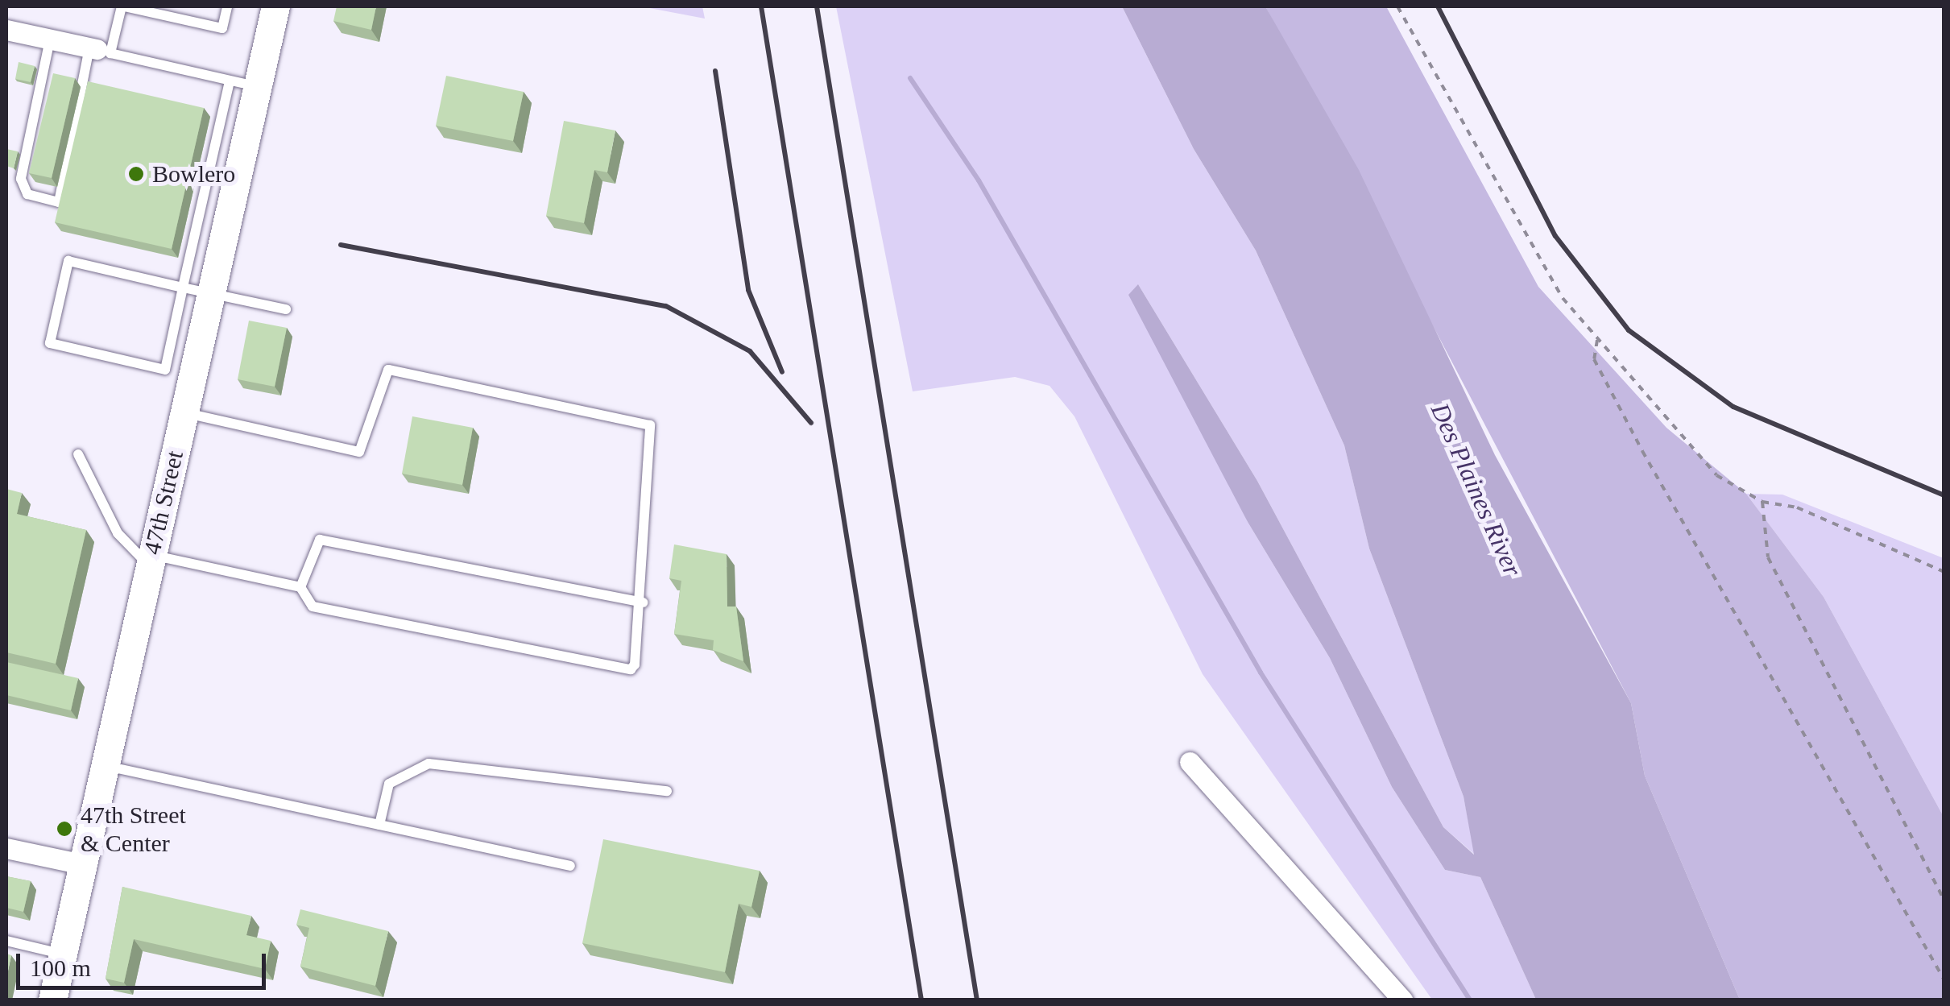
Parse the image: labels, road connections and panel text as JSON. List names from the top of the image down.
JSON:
{
  "streets": {
    "main road": ["47th Street"]
  },
  "water": ["Des Plaines River"],
  "places": ["Bowlero", "47th Street & Center"],
  "scale_bar": "100 m"
}
